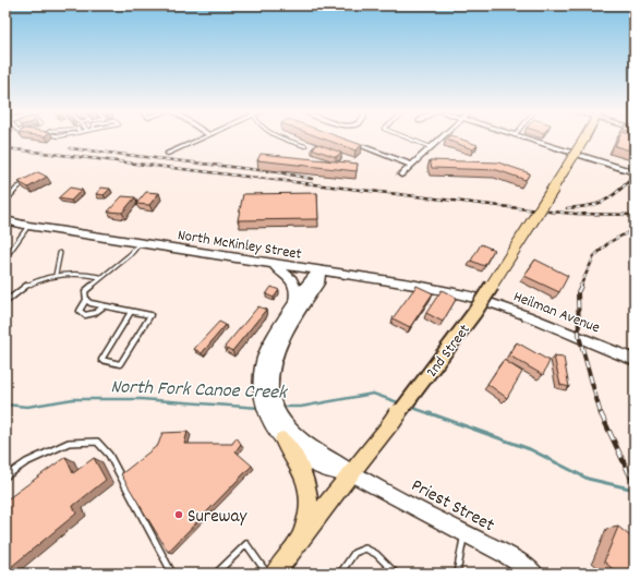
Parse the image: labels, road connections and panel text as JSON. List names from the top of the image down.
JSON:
{
  "streets": {
    "main road": ["2nd Street"],
    "street": ["North McKinley Street", "Heilman Avenue", "Priest Street"]
  },
  "crossings": [
    ["North McKinley Street", "Heilman Avenue"],
    ["North McKinley Street", "Priest Street"],
    ["2nd Street", "Priest Street"]
  ],
  "water": ["North Fork Canoe Creek"],
  "places": ["Sureway"]
}
